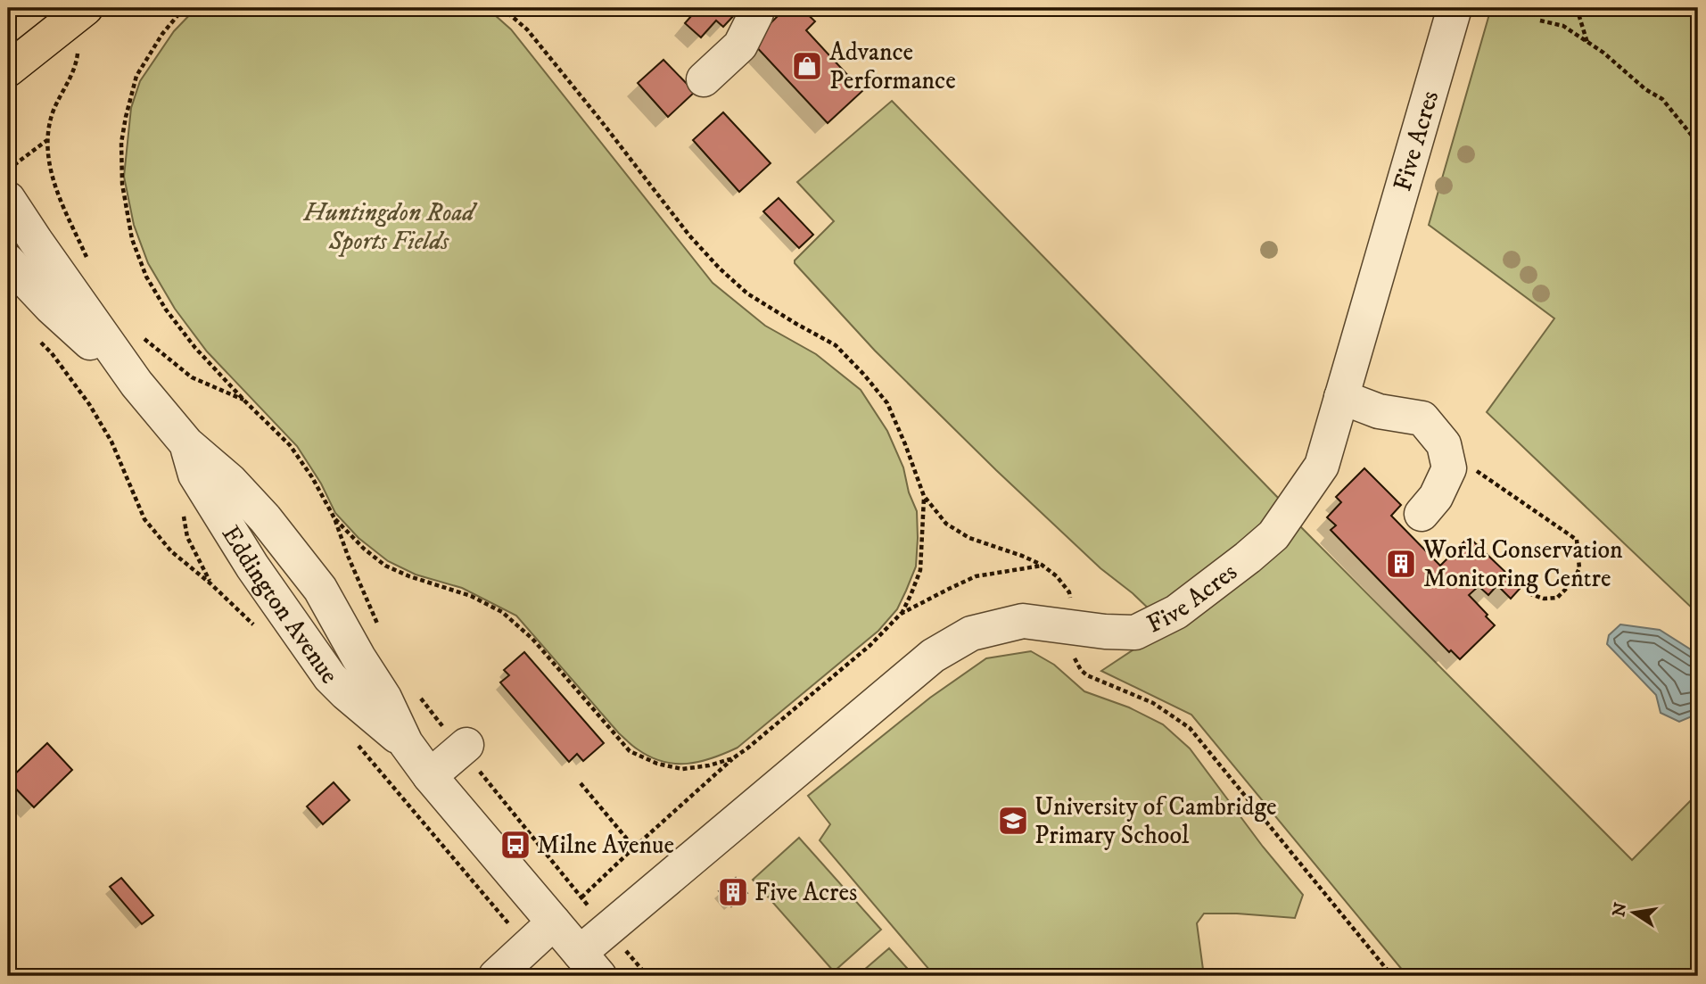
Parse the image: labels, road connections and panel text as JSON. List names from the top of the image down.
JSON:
{
  "streets": {
    "street": ["Five Acres", "Eddington Avenue"]
  },
  "crossings": [
    ["Five Acres", "Eddington Avenue"]
  ],
  "parks": ["Huntingdon Road Sports Fields"],
  "places": {
    "shop": ["Advance Performance"],
    "building": ["World Conservation Monitoring Centre", "Five Acres"],
    "school or university": ["University of Cambridge Primary School"],
    "bus stop": ["Milne Avenue"]
  },
  "north": "left"
}
